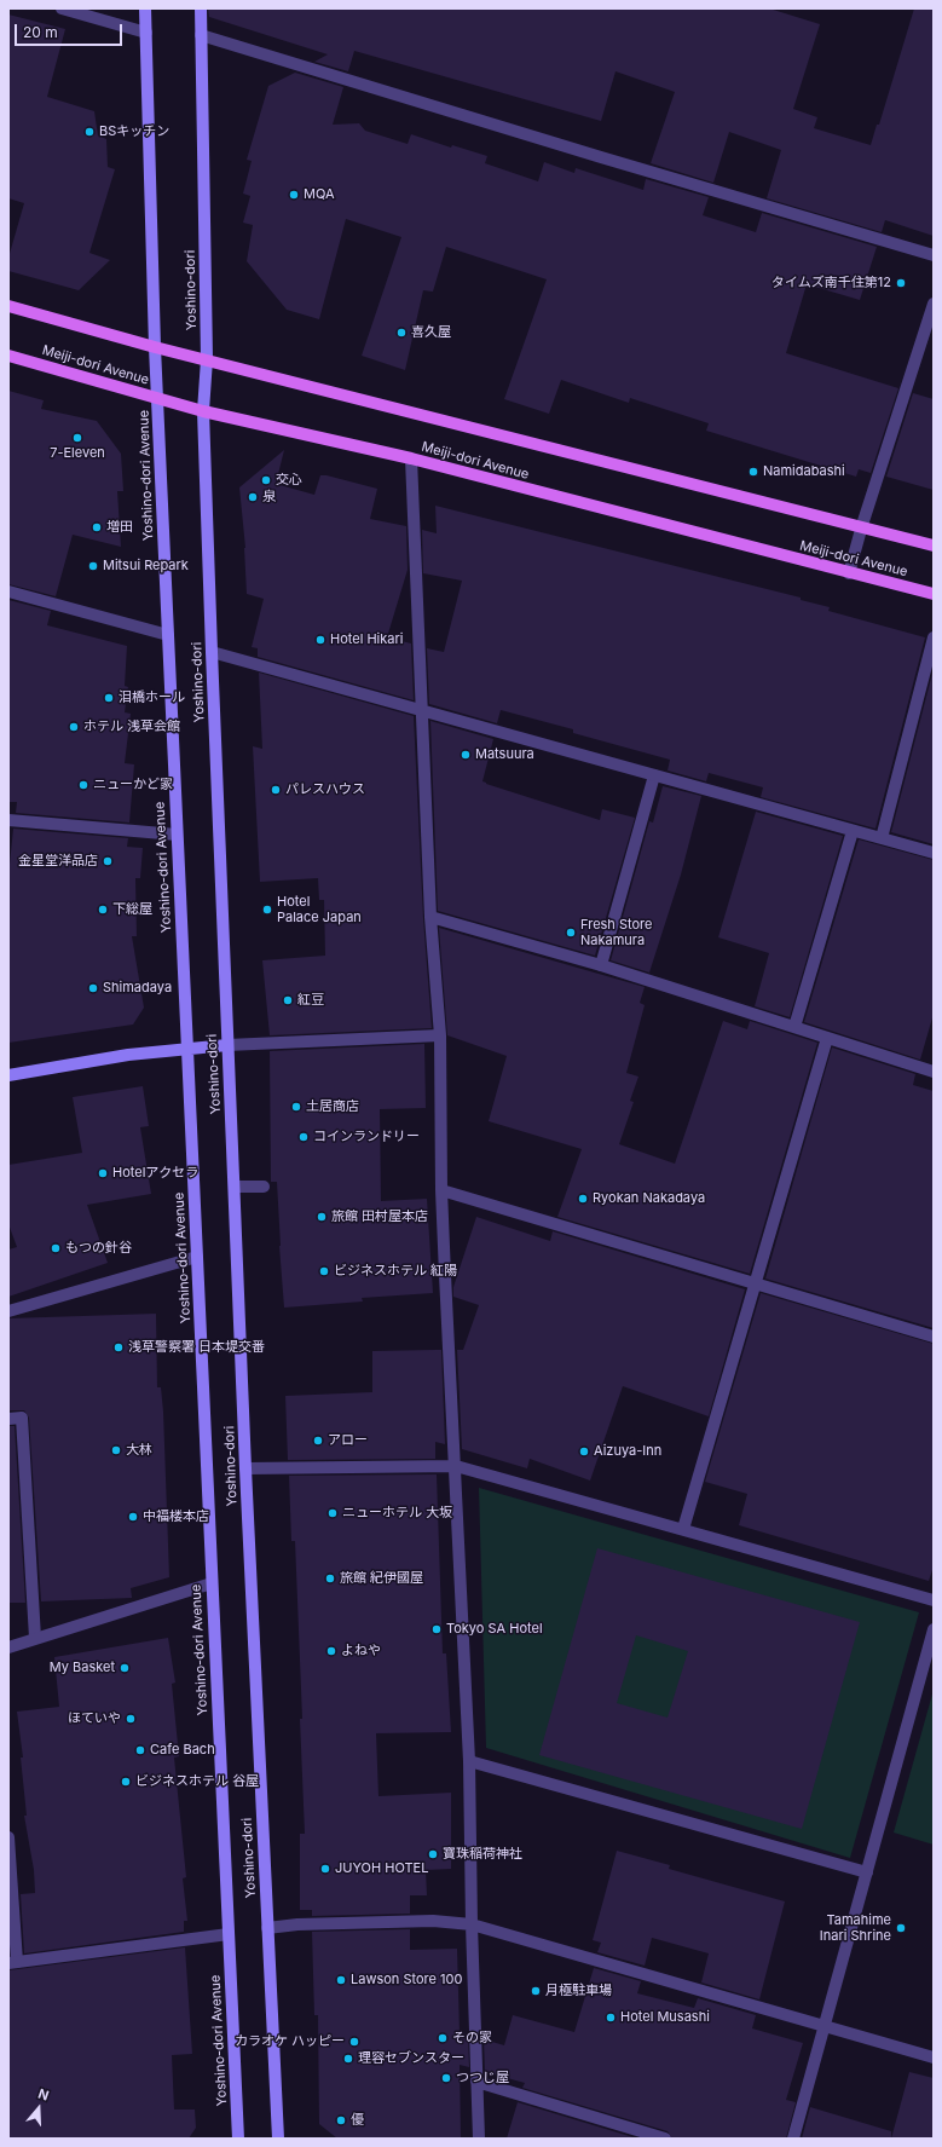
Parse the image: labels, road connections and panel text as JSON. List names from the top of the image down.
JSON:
{
  "streets": {
    "main road": ["Yoshino-dori", "Meiji-dori Avenue", "Yoshino-dori Avenue"]
  },
  "crossings": [
    ["Yoshino-dori", "Meiji-dori Avenue"],
    ["Meiji-dori Avenue", "Yoshino-dori Avenue"]
  ],
  "places": [
    "BSキッチン",
    "MQA",
    "タイムズ南千住第12",
    "喜久屋",
    "7-Eleven",
    "Namidabashi",
    "交心",
    "泉",
    "増田",
    "Mitsui Repark",
    "Hotel Hikari",
    "泪橋ホール",
    "ホテル 浅草会館",
    "Matsuura",
    "ニューかど家",
    "パレスハウス",
    "金星堂洋品店",
    "下総屋",
    "Hotel Palace Japan",
    "Fresh Store Nakamura",
    "Shimadaya",
    "紅豆",
    "土居商店",
    "コインランドリー",
    "Hotelアクセラ",
    "Ryokan Nakadaya",
    "旅館 田村屋本店",
    "もつの針谷",
    "ビジネスホテル 紅陽",
    "浅草警察署 日本堤交番",
    "アロー",
    "大林",
    "Aizuya-Inn",
    "ニューホテル 大坂",
    "中福楼本店",
    "旅館 紀伊國屋",
    "Tokyo SA Hotel",
    "よねや",
    "My Basket",
    "ほていや",
    "Cafe Bach",
    "ビジネスホテル 谷屋",
    "寶珠稲荷神社",
    "JUYOH HOTEL",
    "Tamahime Inari Shrine",
    "Lawson Store 100",
    "月極駐車場",
    "Hotel Musashi",
    "その家",
    "カラオケ ハッピー",
    "理容セブンスター",
    "つつじ屋",
    "優"
  ],
  "scale_bar": "20 m",
  "north": "top"
}
